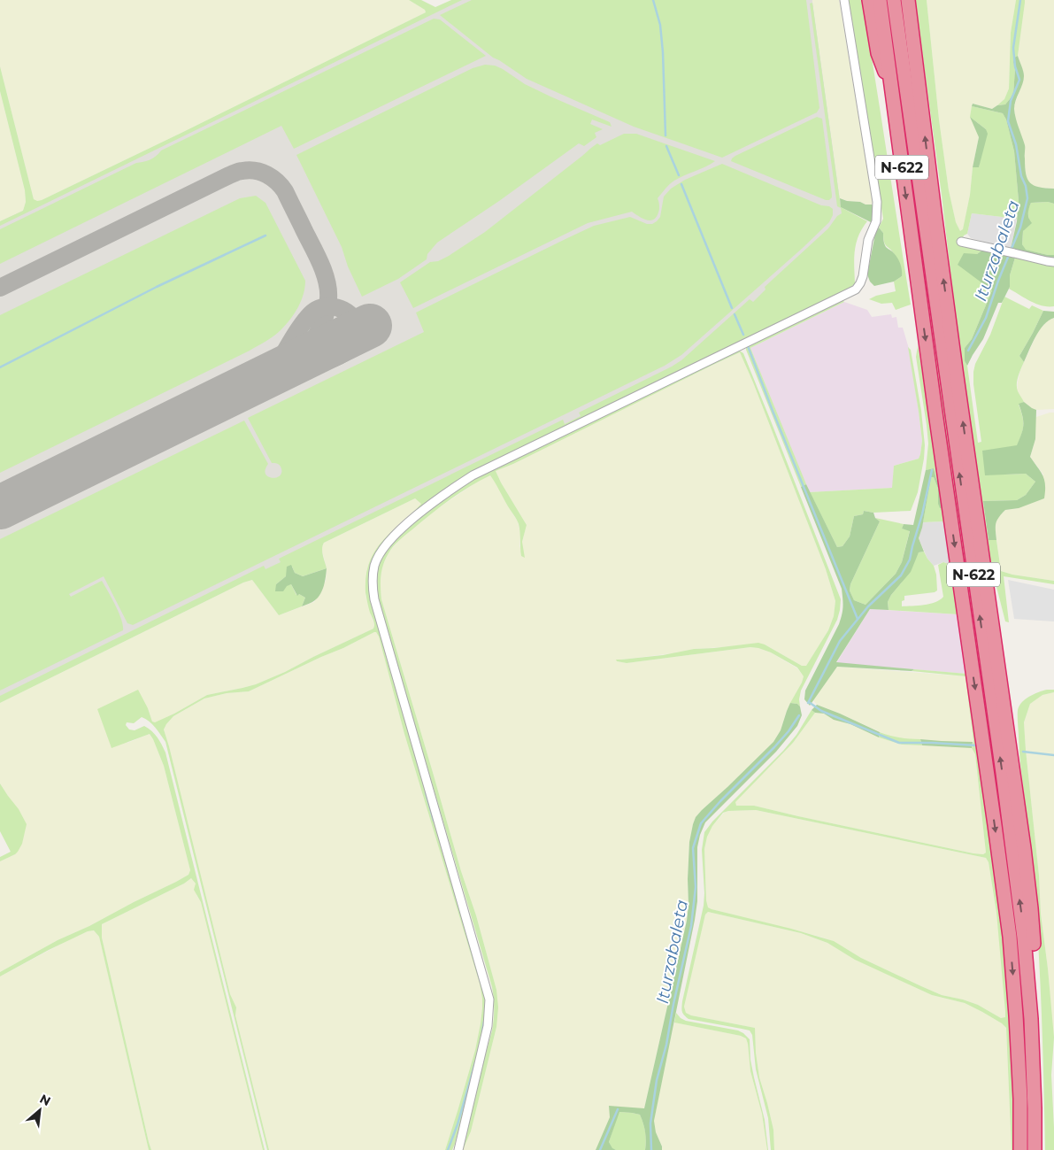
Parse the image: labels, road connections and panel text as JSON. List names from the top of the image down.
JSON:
{
  "streets": {
    "highway": ["N-622"]
  },
  "water": ["Iturzabaleta"],
  "north": "top right"
}
